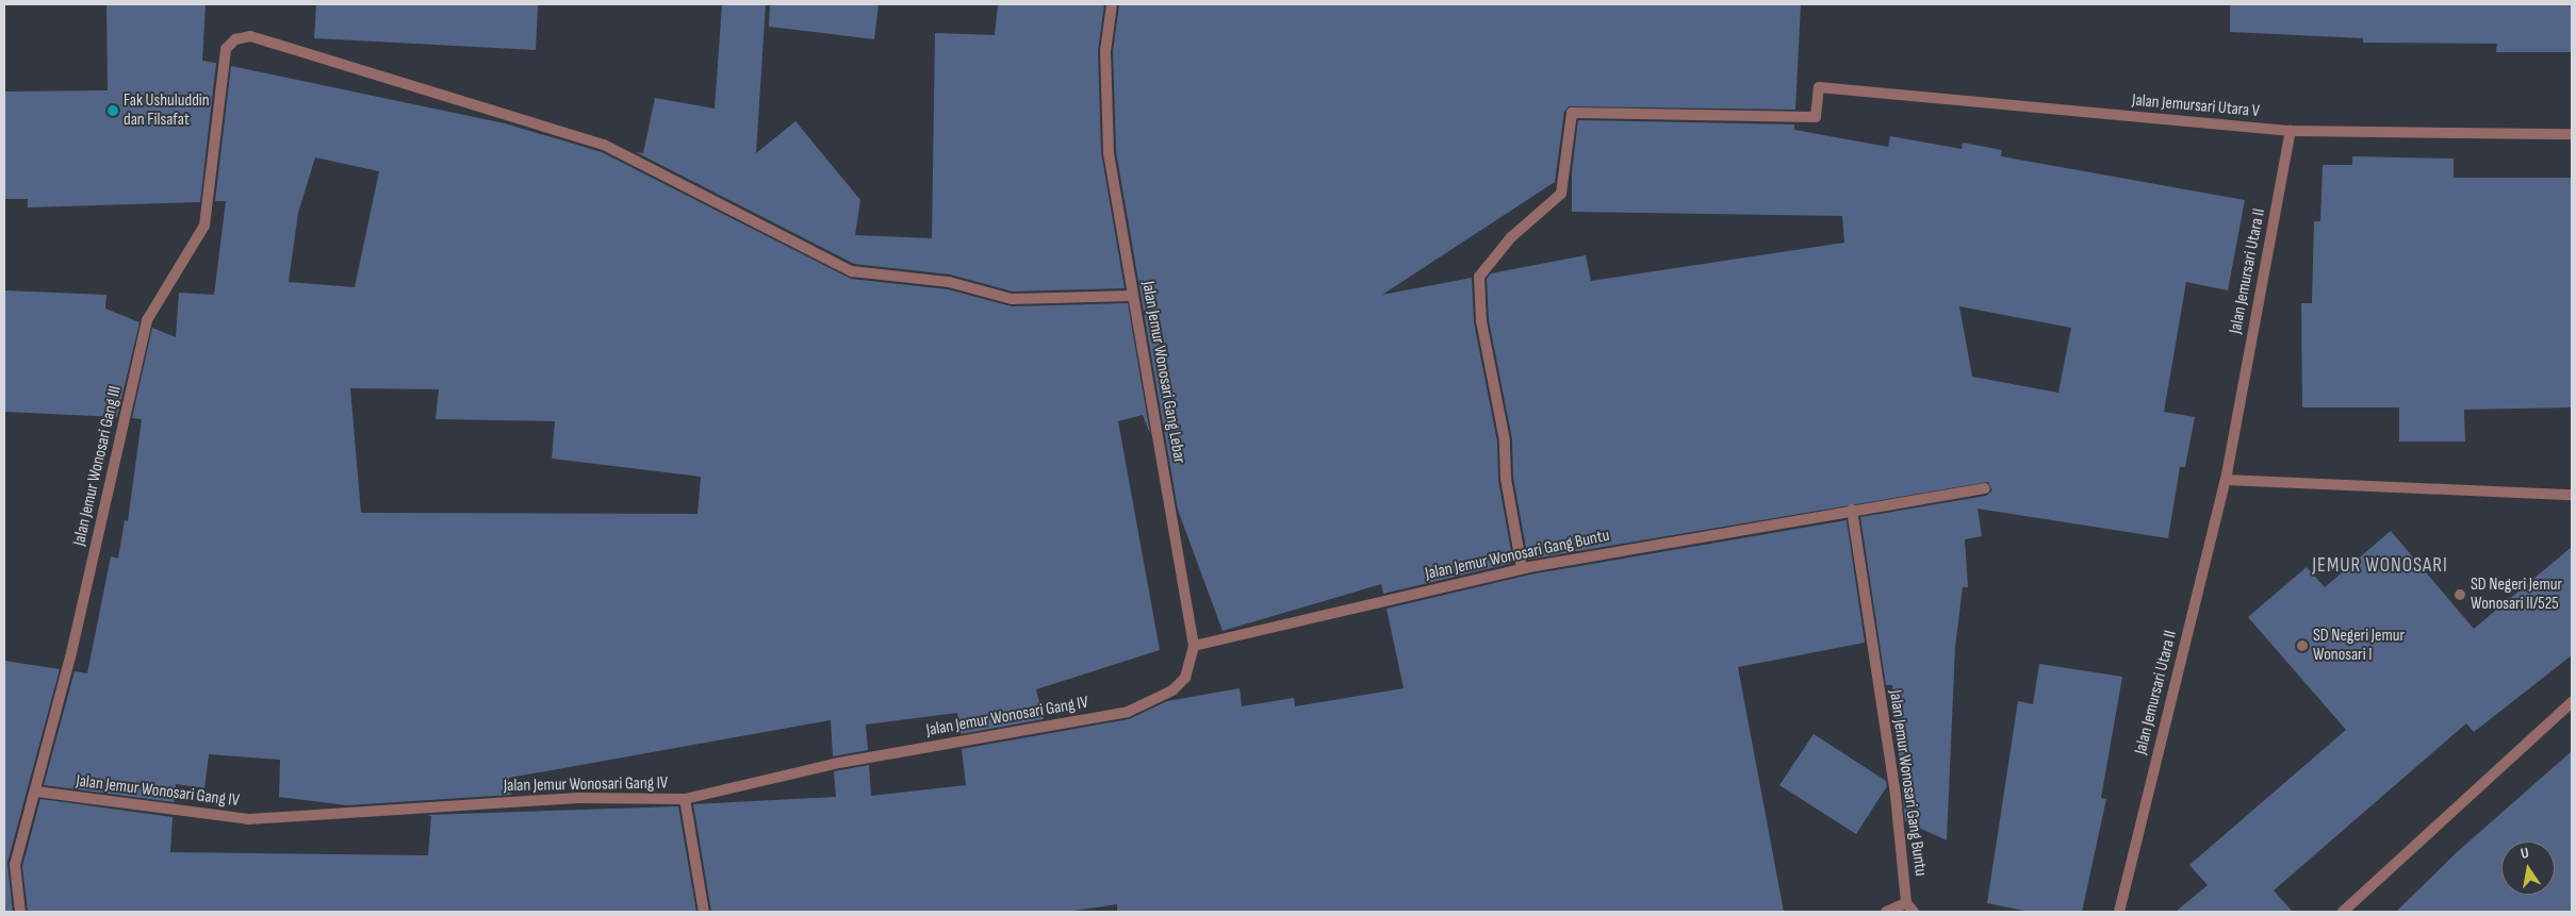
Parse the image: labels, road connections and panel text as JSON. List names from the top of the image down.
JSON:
{
  "streets": {
    "street": [
      "Jalan Jemursari Utara V",
      "Jalan Jemursari Utara II",
      "Jalan Jemur Wonosari Gang Lebar",
      "Jalan Jemur Wonosari Gang III",
      "Jalan Jemur Wonosari Gang Buntu",
      "Jalan Jemur Wonosari Gang IV"
    ]
  },
  "crossings": [
    ["Jalan Jemursari Utara V", "Jalan Jemursari Utara II"],
    ["Jalan Jemursari Utara V", "Jalan Jemur Wonosari Gang Buntu"],
    ["Jalan Jemur Wonosari Gang Lebar", "Jalan Jemur Wonosari Gang III"],
    ["Jalan Jemur Wonosari Gang Lebar", "Jalan Jemur Wonosari Gang Buntu"],
    ["Jalan Jemur Wonosari Gang Lebar", "Jalan Jemur Wonosari Gang IV"],
    ["Jalan Jemur Wonosari Gang III", "Jalan Jemur Wonosari Gang IV"]
  ],
  "districts": ["JEMUR WONOSARI"],
  "places": ["Fak Ushuluddin dan Filsafat", "SD Negeri Jemur Wonosari II/525", "SD Negeri Jemur Wonosari I"],
  "north": "top"
}
